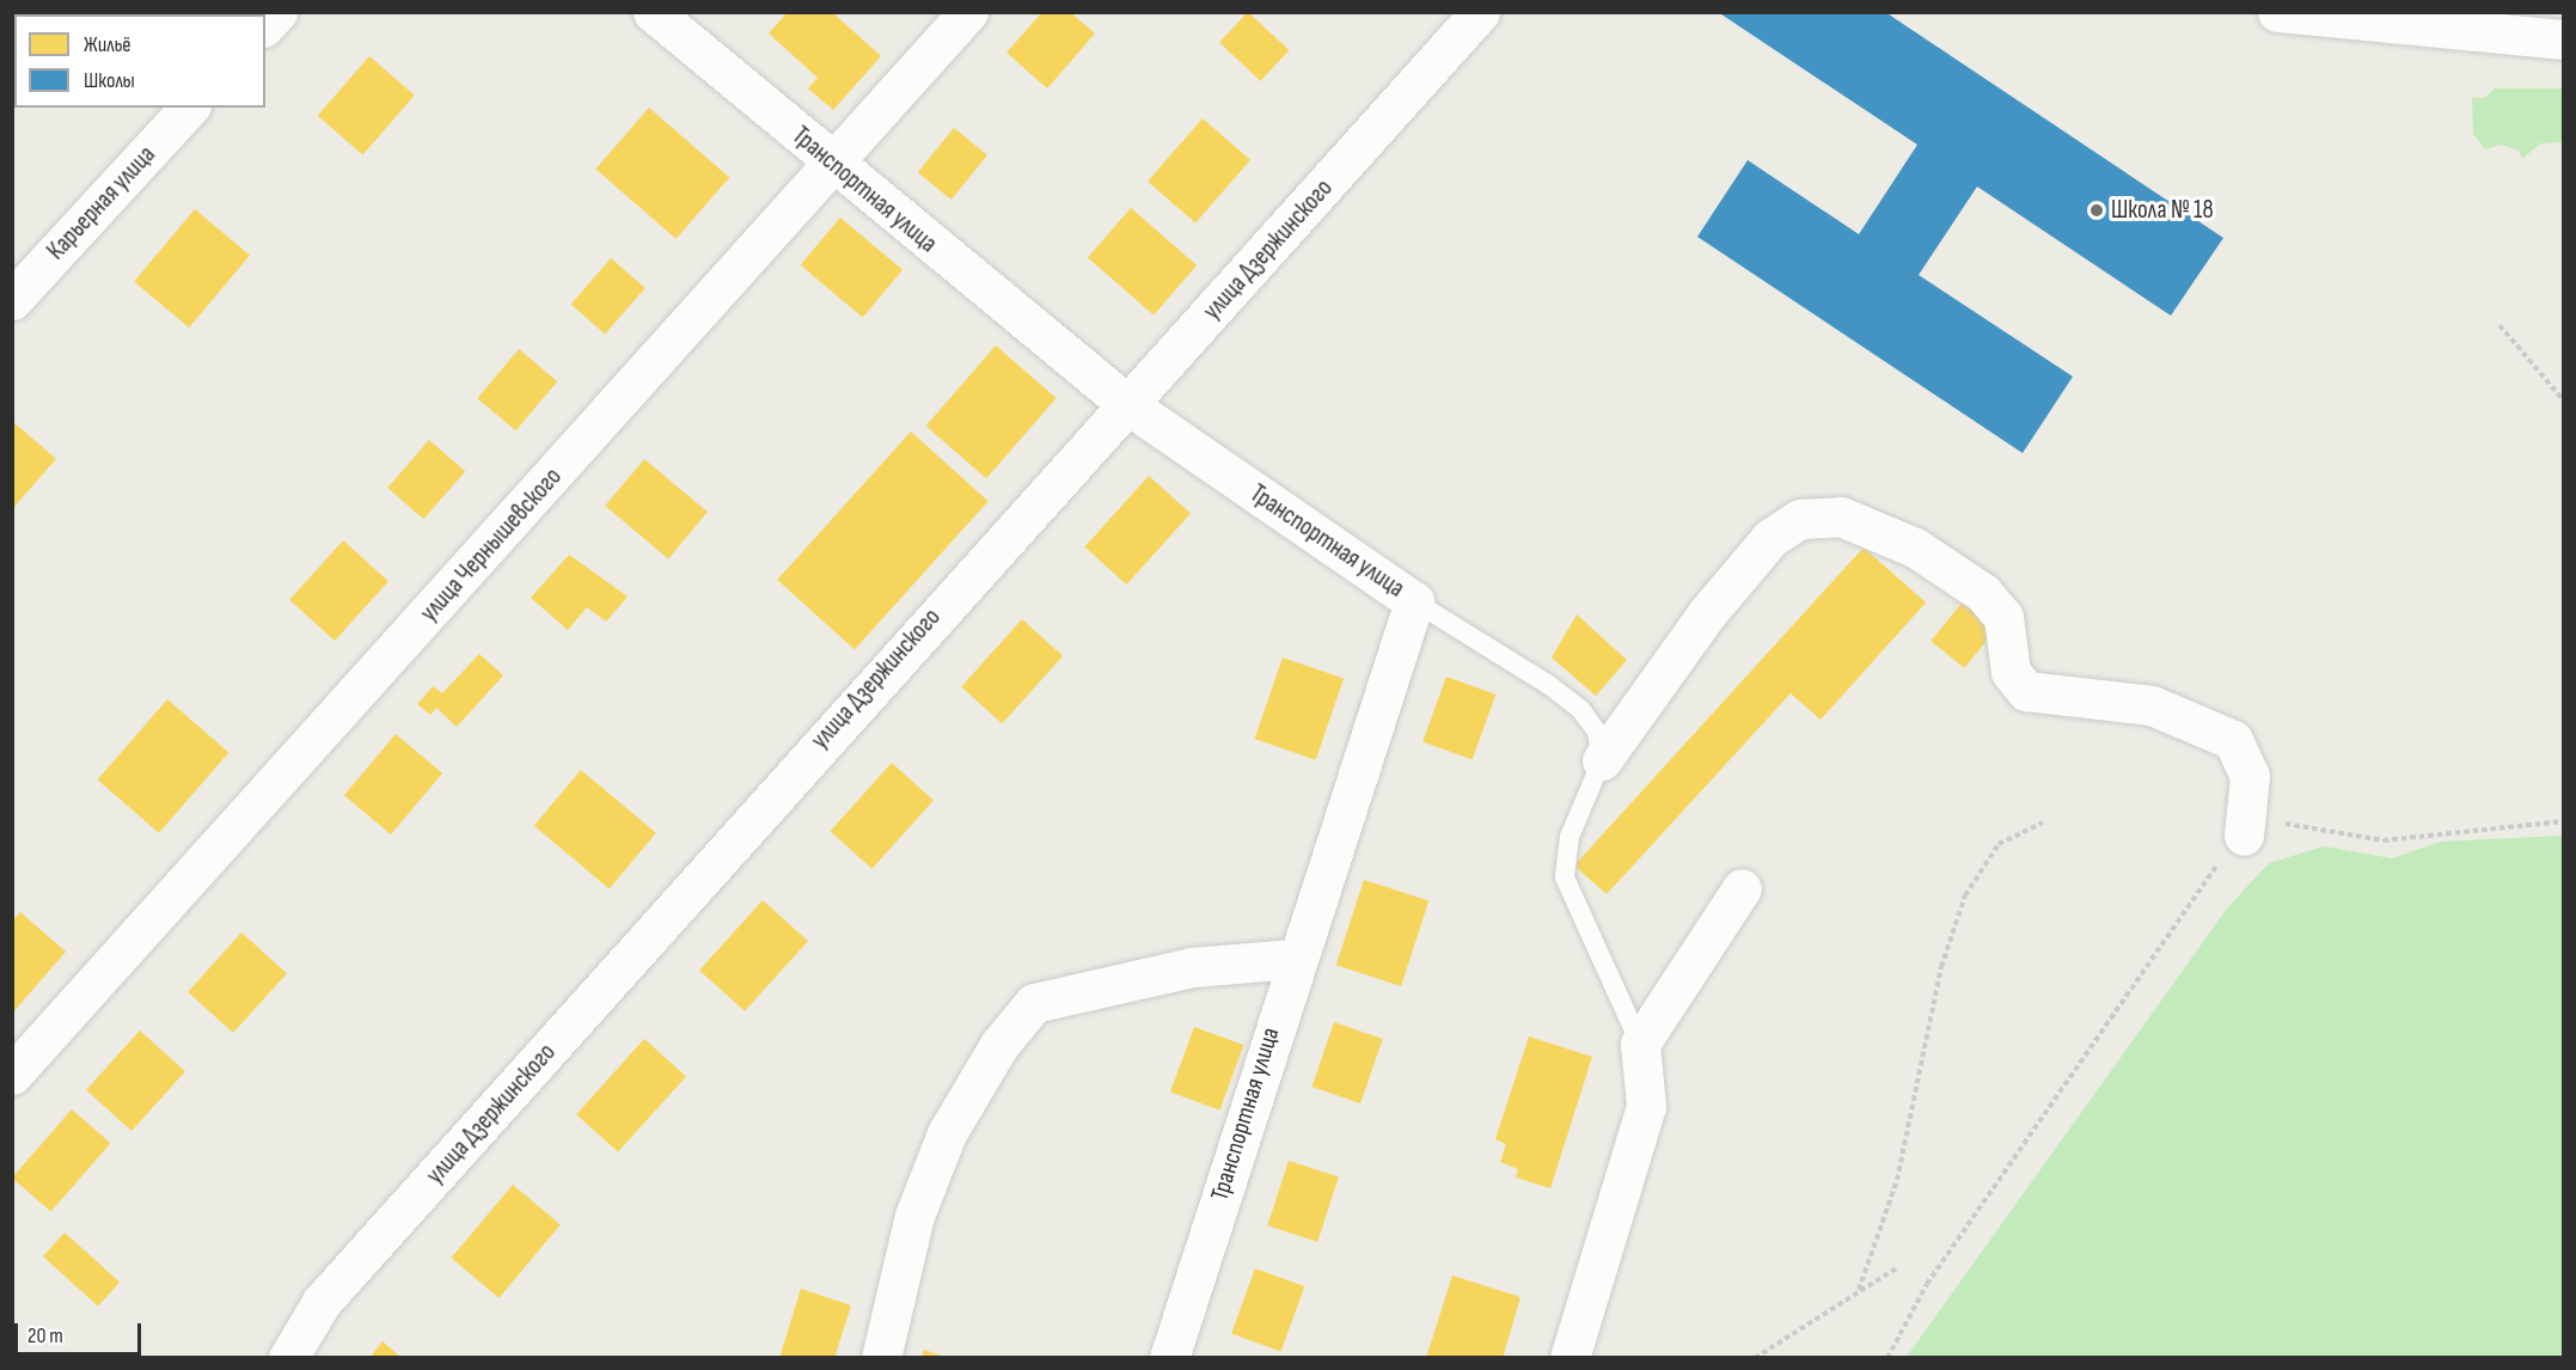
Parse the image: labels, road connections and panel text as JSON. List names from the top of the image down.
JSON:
{
  "streets": {
    "street": [
      "Транспортная улица",
      "Карьерная улица",
      "улица Дзержинского",
      "улица Чернышевского"
    ]
  },
  "crossings": [
    ["Транспортная улица", "улица Дзержинского"],
    ["Транспортная улица", "улица Чернышевского"]
  ],
  "places": ["Школа № 18"],
  "legend": ["Жильё", "Школы"],
  "scale_bar": "20 m"
}
